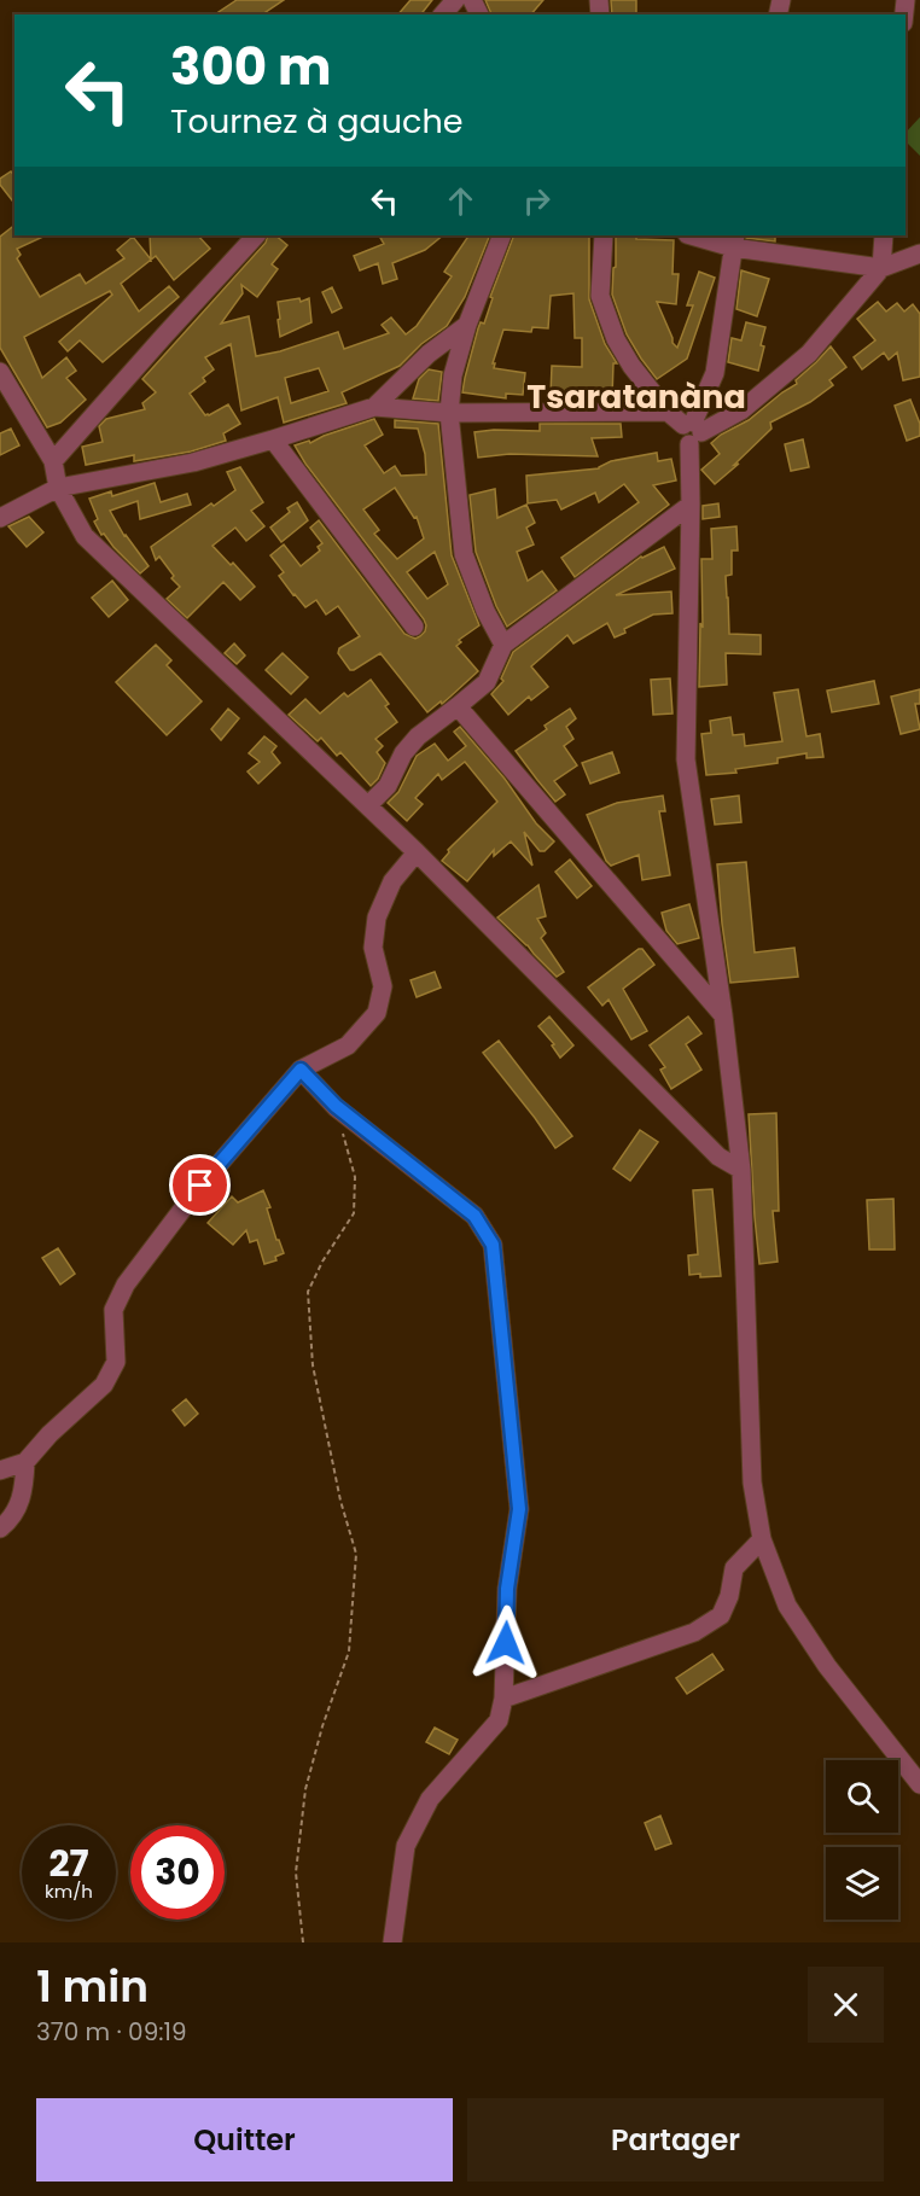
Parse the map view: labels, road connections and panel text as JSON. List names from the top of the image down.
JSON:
{
  "districts": ["Tsaratanàna"],
  "page": {
    "turn": ["300 m", "Tournez à gauche"],
    "speed": "27 km/h",
    "limit": "30",
    "heading": ["1 min", "370 m · 09:19"],
    "buttons": ["Quitter", "Partager"]
  }
}
